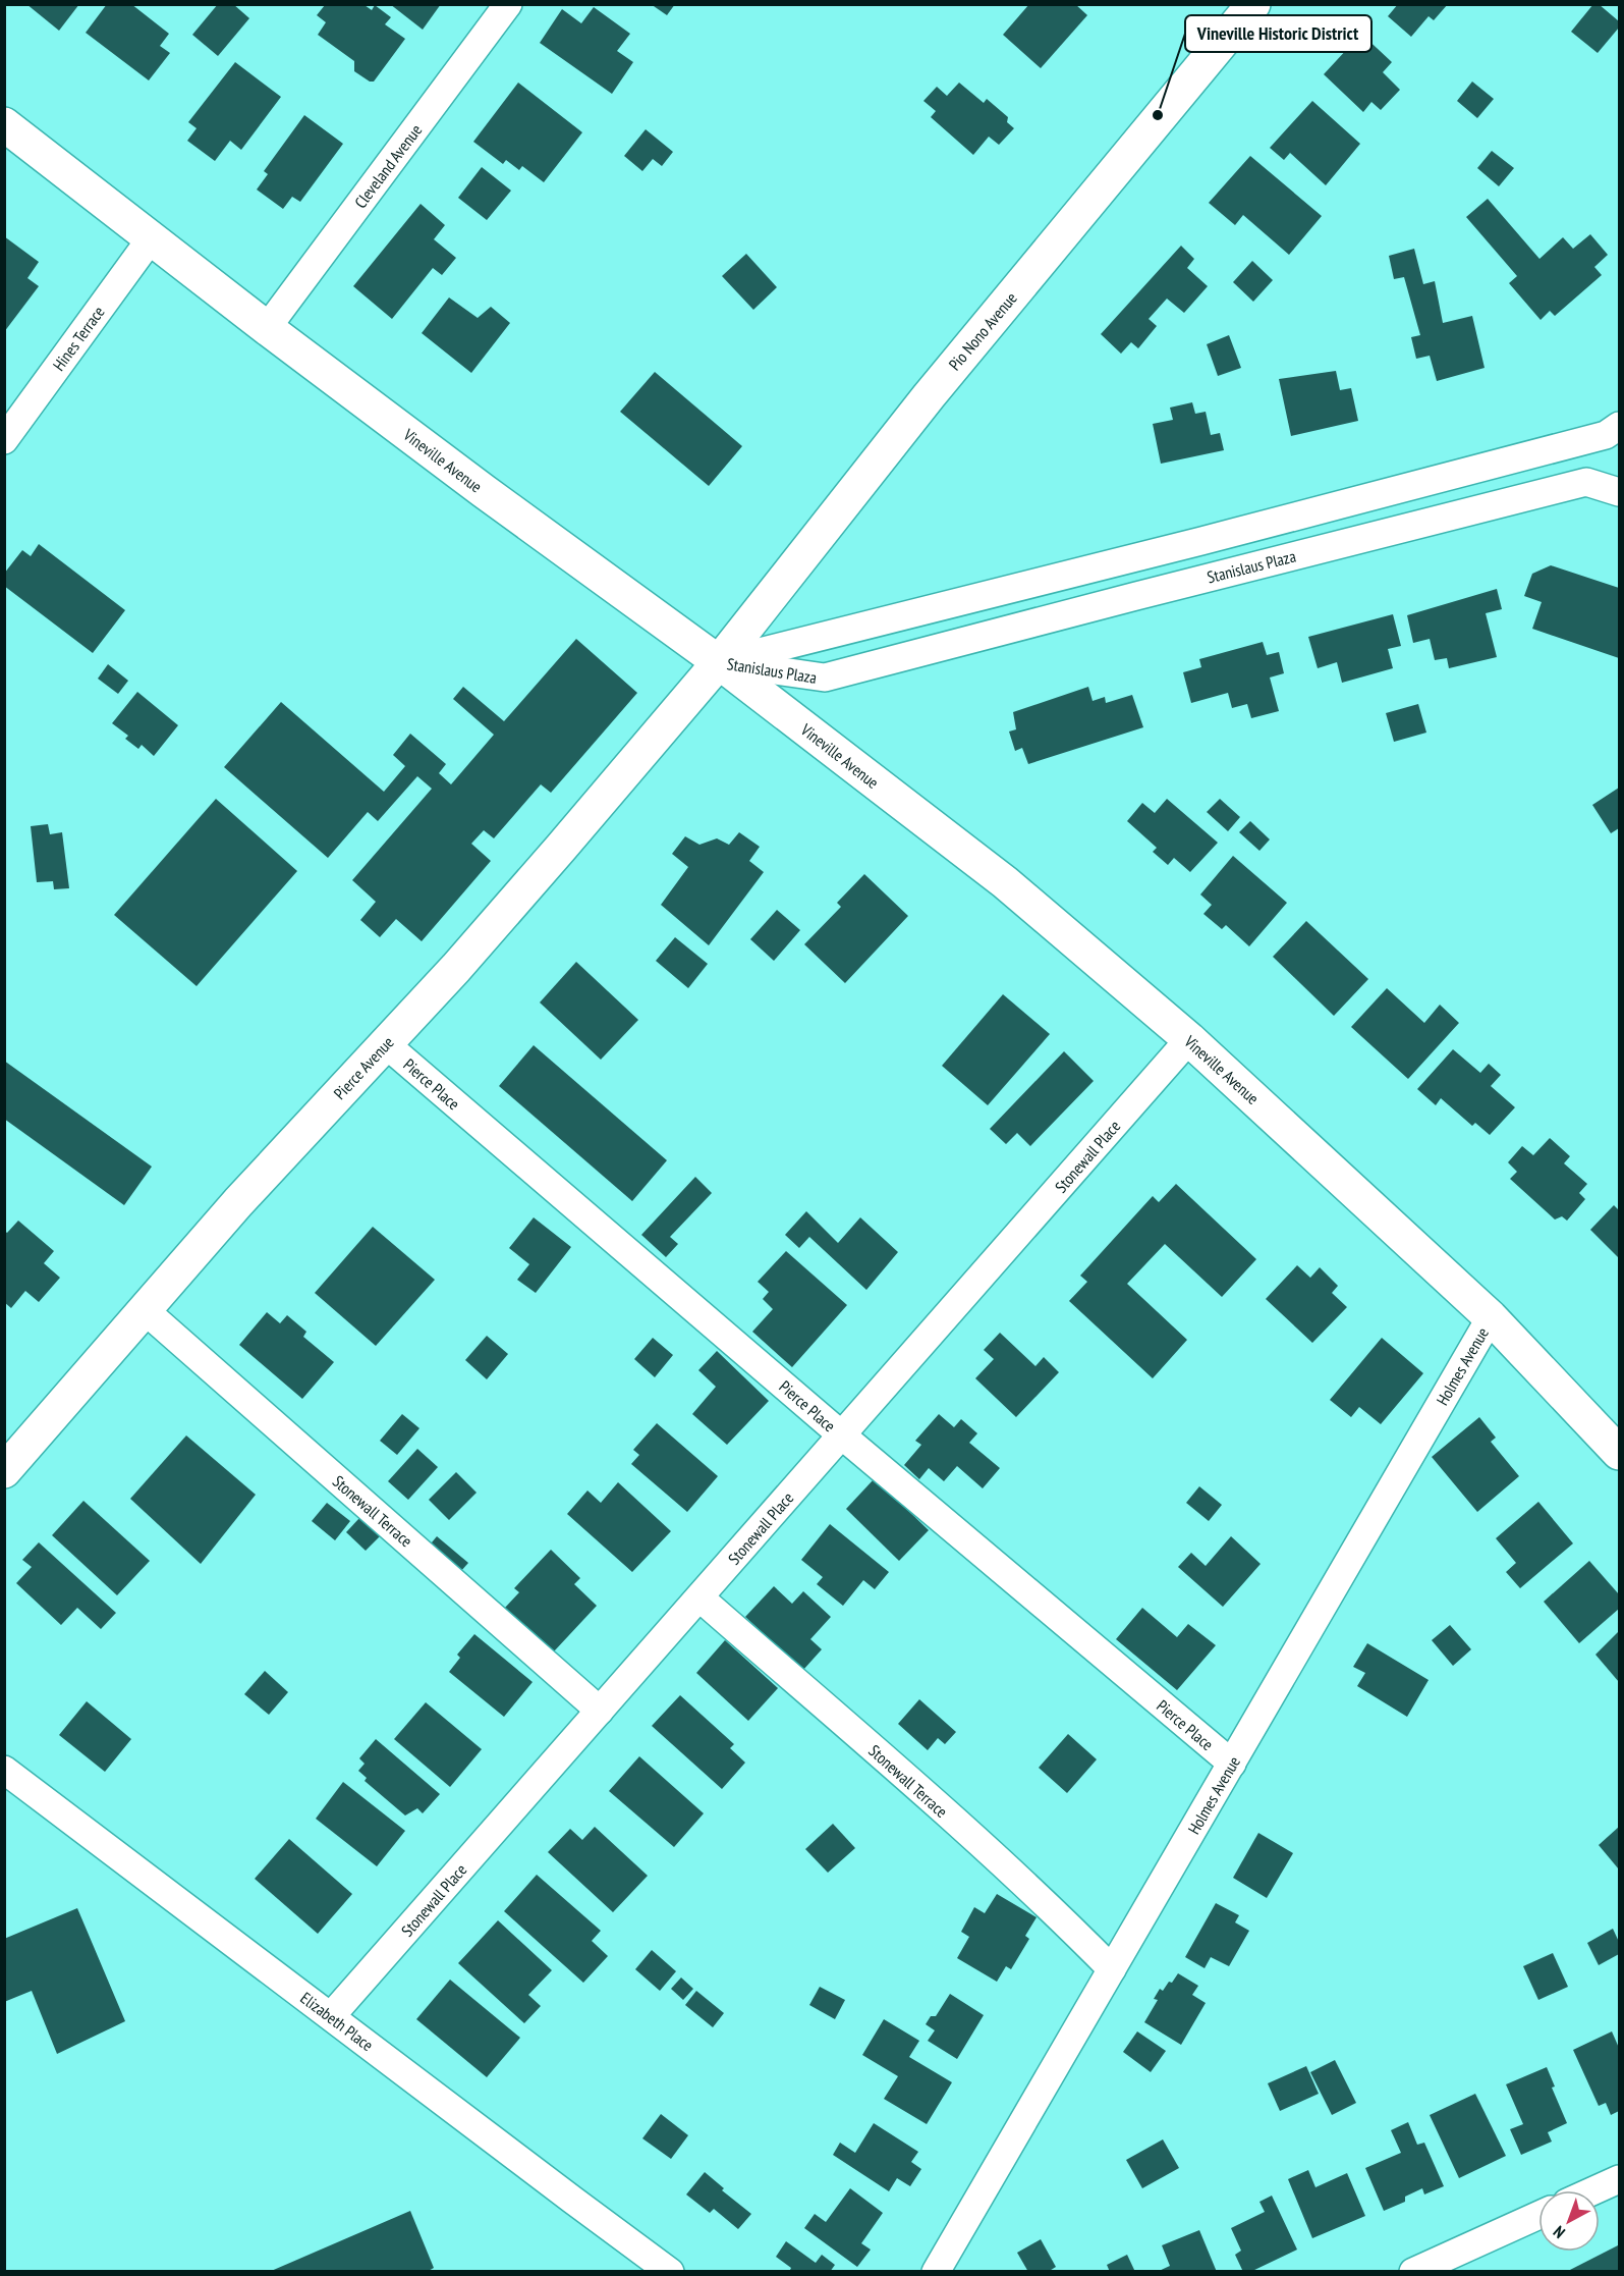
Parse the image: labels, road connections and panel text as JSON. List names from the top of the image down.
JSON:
{
  "streets": {
    "main road": ["Pio Nono Avenue", "Vineville Avenue", "Pierce Avenue"],
    "street": [
      "Cleveland Avenue",
      "Hines Terrace",
      "Stanislaus Plaza",
      "Pierce Place",
      "Stonewall Place",
      "Holmes Avenue",
      "Stonewall Terrace",
      "Elizabeth Place"
    ]
  },
  "crossings": [
    ["Cleveland Avenue", "Vineville Avenue"],
    ["Pio Nono Avenue", "Vineville Avenue"],
    ["Pio Nono Avenue", "Stanislaus Plaza"],
    ["Pio Nono Avenue", "Pierce Avenue"],
    ["Hines Terrace", "Vineville Avenue"],
    ["Vineville Avenue", "Stanislaus Plaza"],
    ["Vineville Avenue", "Pierce Avenue"],
    ["Vineville Avenue", "Stonewall Place"],
    ["Vineville Avenue", "Holmes Avenue"],
    ["Stanislaus Plaza", "Pierce Avenue"],
    ["Pierce Avenue", "Pierce Place"],
    ["Pierce Avenue", "Stonewall Terrace"],
    ["Pierce Place", "Stonewall Place"],
    ["Pierce Place", "Holmes Avenue"],
    ["Stonewall Place", "Stonewall Terrace"],
    ["Stonewall Place", "Elizabeth Place"],
    ["Holmes Avenue", "Stonewall Terrace"]
  ],
  "places": ["Vineville Historic District"],
  "north": "bottom left"
}
